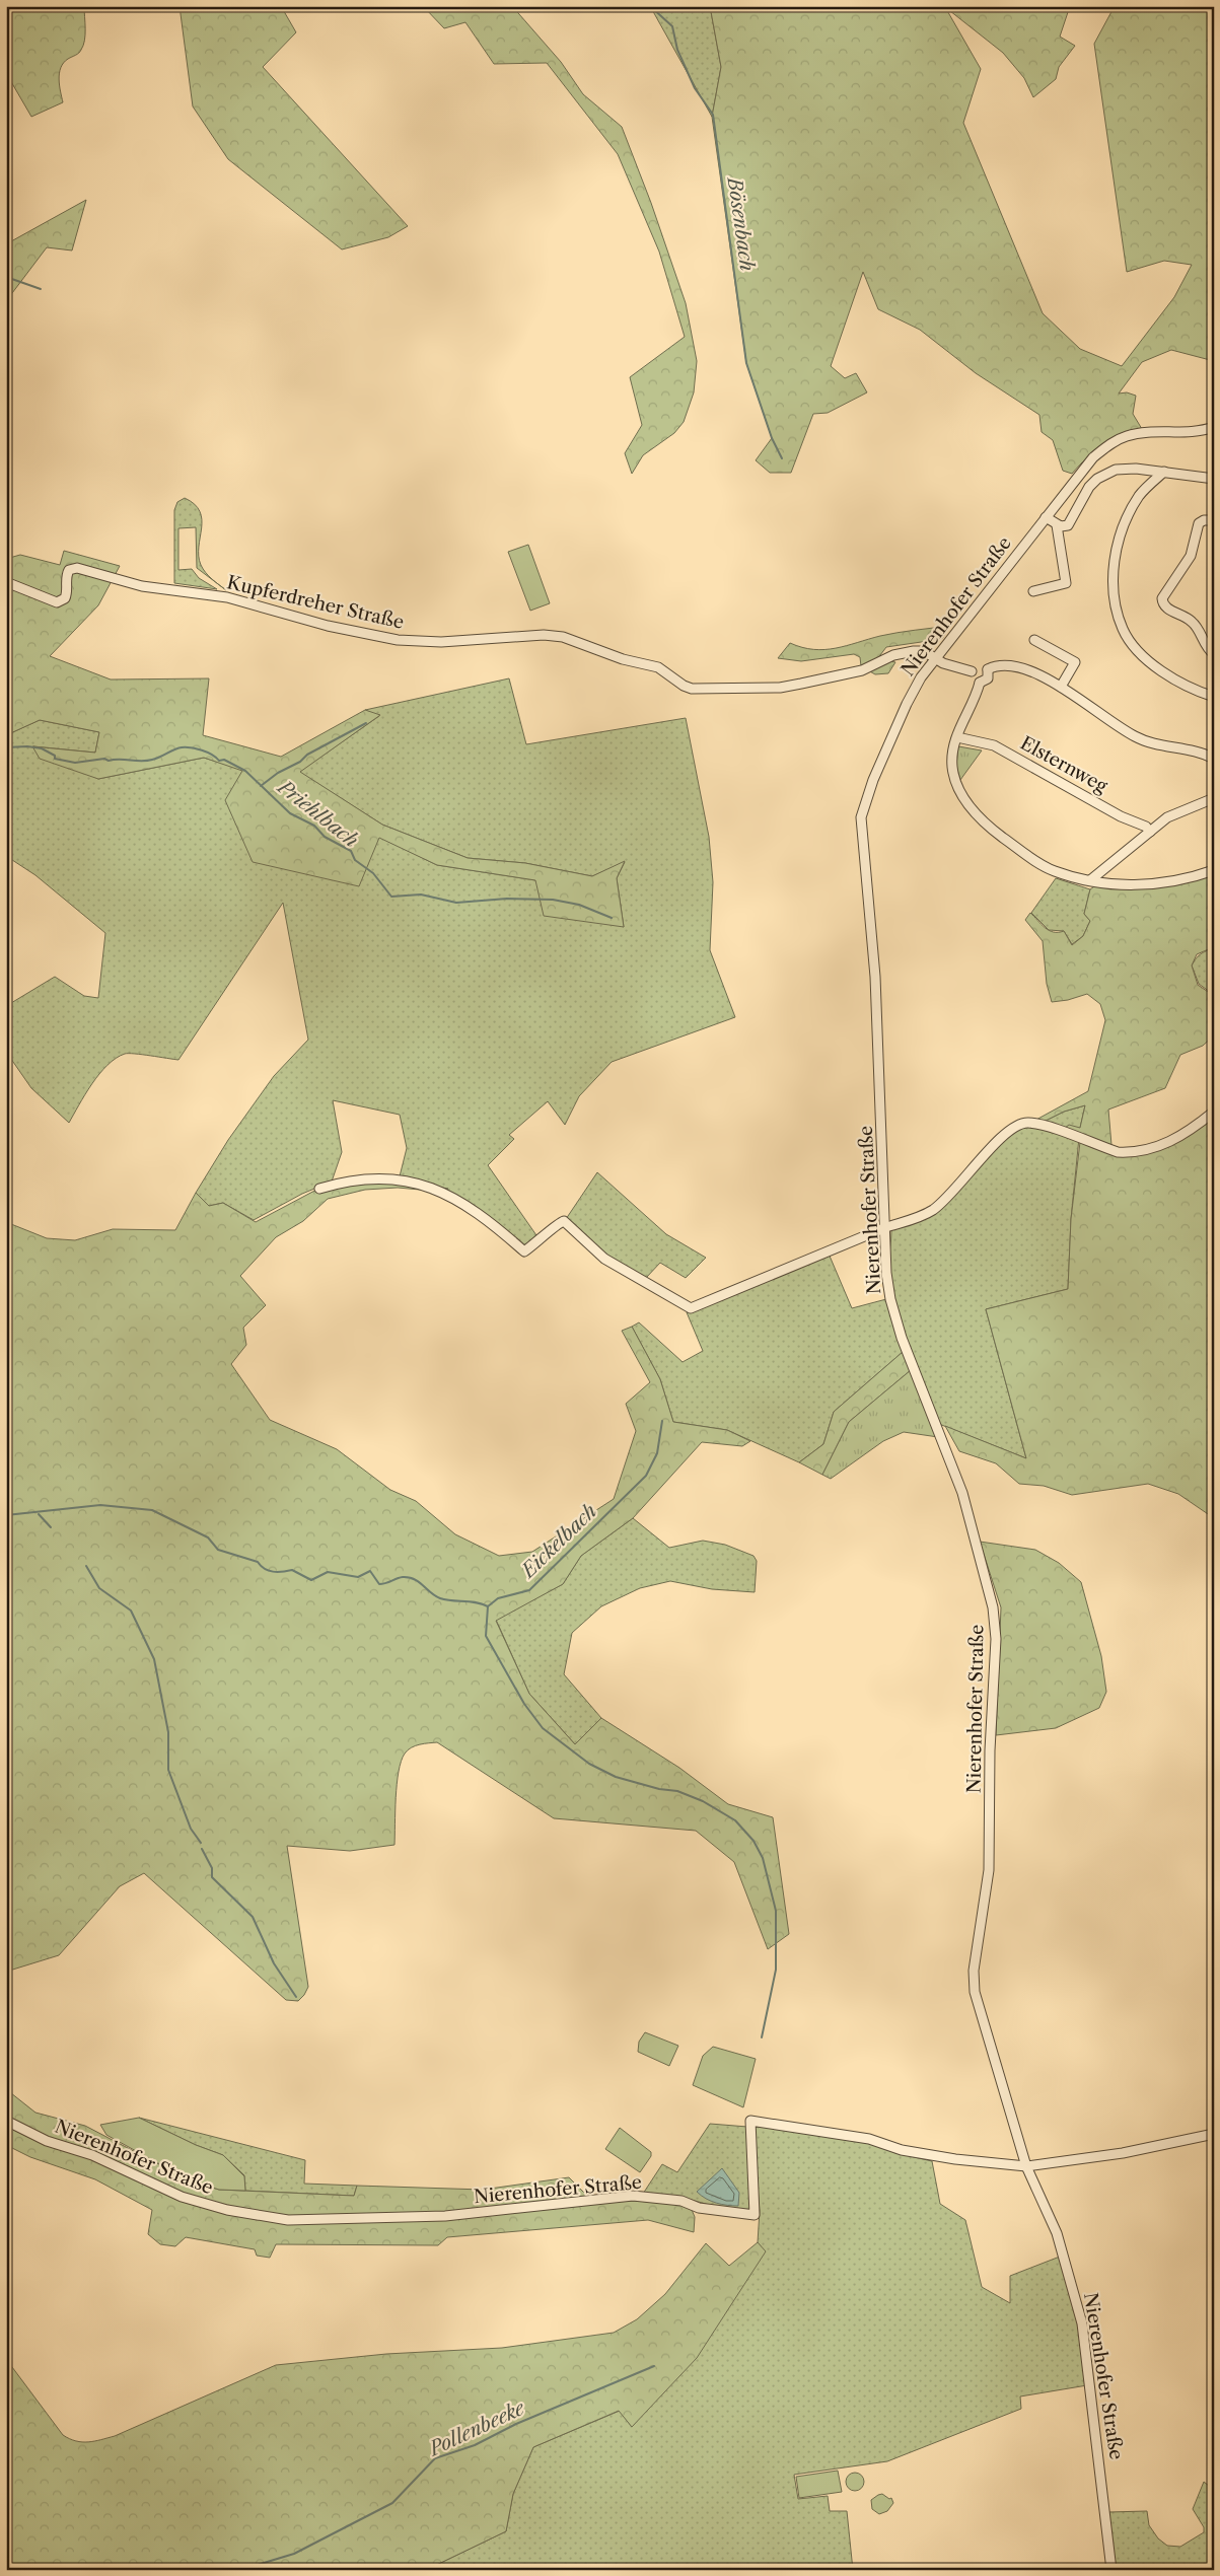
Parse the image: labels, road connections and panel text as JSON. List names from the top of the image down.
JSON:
{
  "streets": {
    "street": ["Kupferdreher Straße", "Nierenhofer Straße", "Elsternweg"]
  },
  "crossings": [
    ["Kupferdreher Straße", "Nierenhofer Straße"]
  ],
  "water": [
    "Bösenbach",
    "Priehlbach",
    "Eickelbach",
    "Pollenbeeke"
  ]
}
